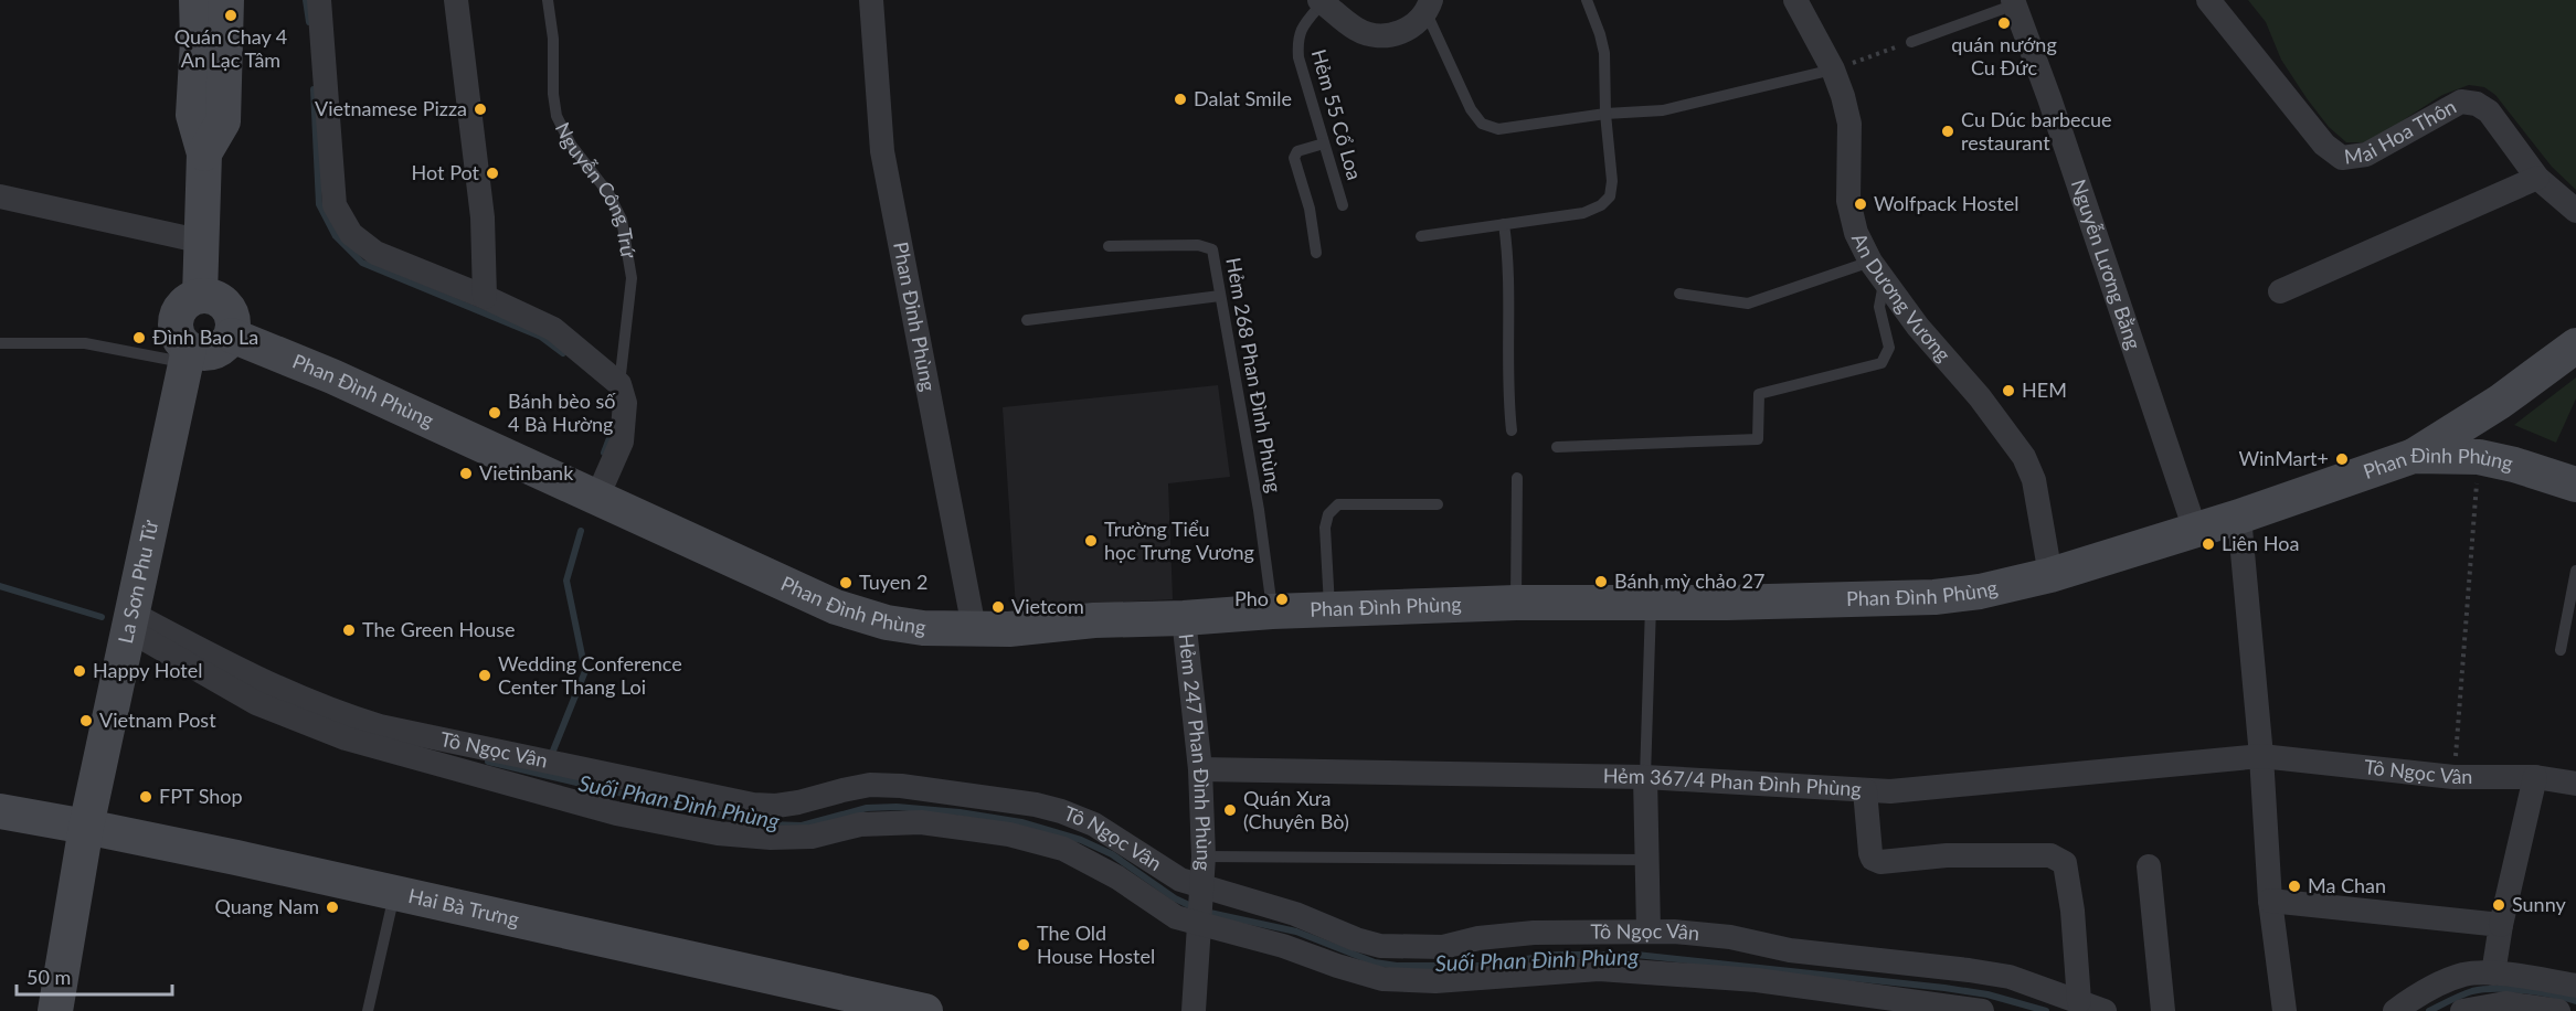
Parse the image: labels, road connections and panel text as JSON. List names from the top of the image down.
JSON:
{
  "streets": {
    "main road": ["Phan Đình Phùng", "La Sơn Phu Tử", "Hai Bà Trưng"],
    "street": [
      "Mai Hoa Thôn",
      "Nguyễn Công Trứ",
      "Nguyễn Lương Bằng",
      "An Dương Vương",
      "Phan Đinh Phùng",
      "Tô Ngọc Vân",
      "Hẻm 247 Phan Đình Phùng",
      "Hẻm 367/4 Phan Đình Phùng"
    ],
    "lane": ["Hẻm 55 Cổ Loa", "Hẻm 268 Phan Đình Phùng"]
  },
  "crossings": [
    ["Nguyễn Công Trứ", "Phan Đình Phùng"],
    ["Nguyễn Lương Bằng", "Phan Đình Phùng"],
    ["An Dương Vương", "Phan Đình Phùng"],
    ["Phan Đinh Phùng", "Phan Đình Phùng"],
    ["Hẻm 268 Phan Đình Phùng", "Phan Đình Phùng"],
    ["Phan Đình Phùng", "La Sơn Phu Tử"],
    ["Phan Đình Phùng", "Hẻm 247 Phan Đình Phùng"],
    ["La Sơn Phu Tử", "Tô Ngọc Vân"],
    ["La Sơn Phu Tử", "Hai Bà Trưng"],
    ["Tô Ngọc Vân", "Hẻm 247 Phan Đình Phùng"],
    ["Tô Ngọc Vân", "Hẻm 367/4 Phan Đình Phùng"],
    ["Hẻm 247 Phan Đình Phùng", "Hẻm 367/4 Phan Đình Phùng"]
  ],
  "water": ["Suối Phan Đình Phùng"],
  "places": [
    "Quán Chay 4 An Lạc Tâm",
    "quán nướng Cu Đức",
    "Dalat Smile",
    "Vietnamese Pizza",
    "Cu Dúc barbecue restaurant",
    "Hot Pot",
    "Wolfpack Hostel",
    "Đình Bao La",
    "HEM",
    "Bánh bèo số 4 Bà Hường",
    "WinMart+",
    "Vietinbank",
    "Trường Tiểu học Trưng Vương",
    "Liên Hoa",
    "Bánh mỳ chảo 27",
    "Tuyen 2",
    "Pho",
    "Vietcom",
    "The Green House",
    "Happy Hotel",
    "Wedding Conference Center Thang Loi",
    "Vietnam Post",
    "FPT Shop",
    "Quán Xưa (Chuyên Bò)",
    "Ma Chan",
    "Sunny",
    "Quang Nam",
    "The Old House Hostel"
  ],
  "scale_bar": "50 m"
}
